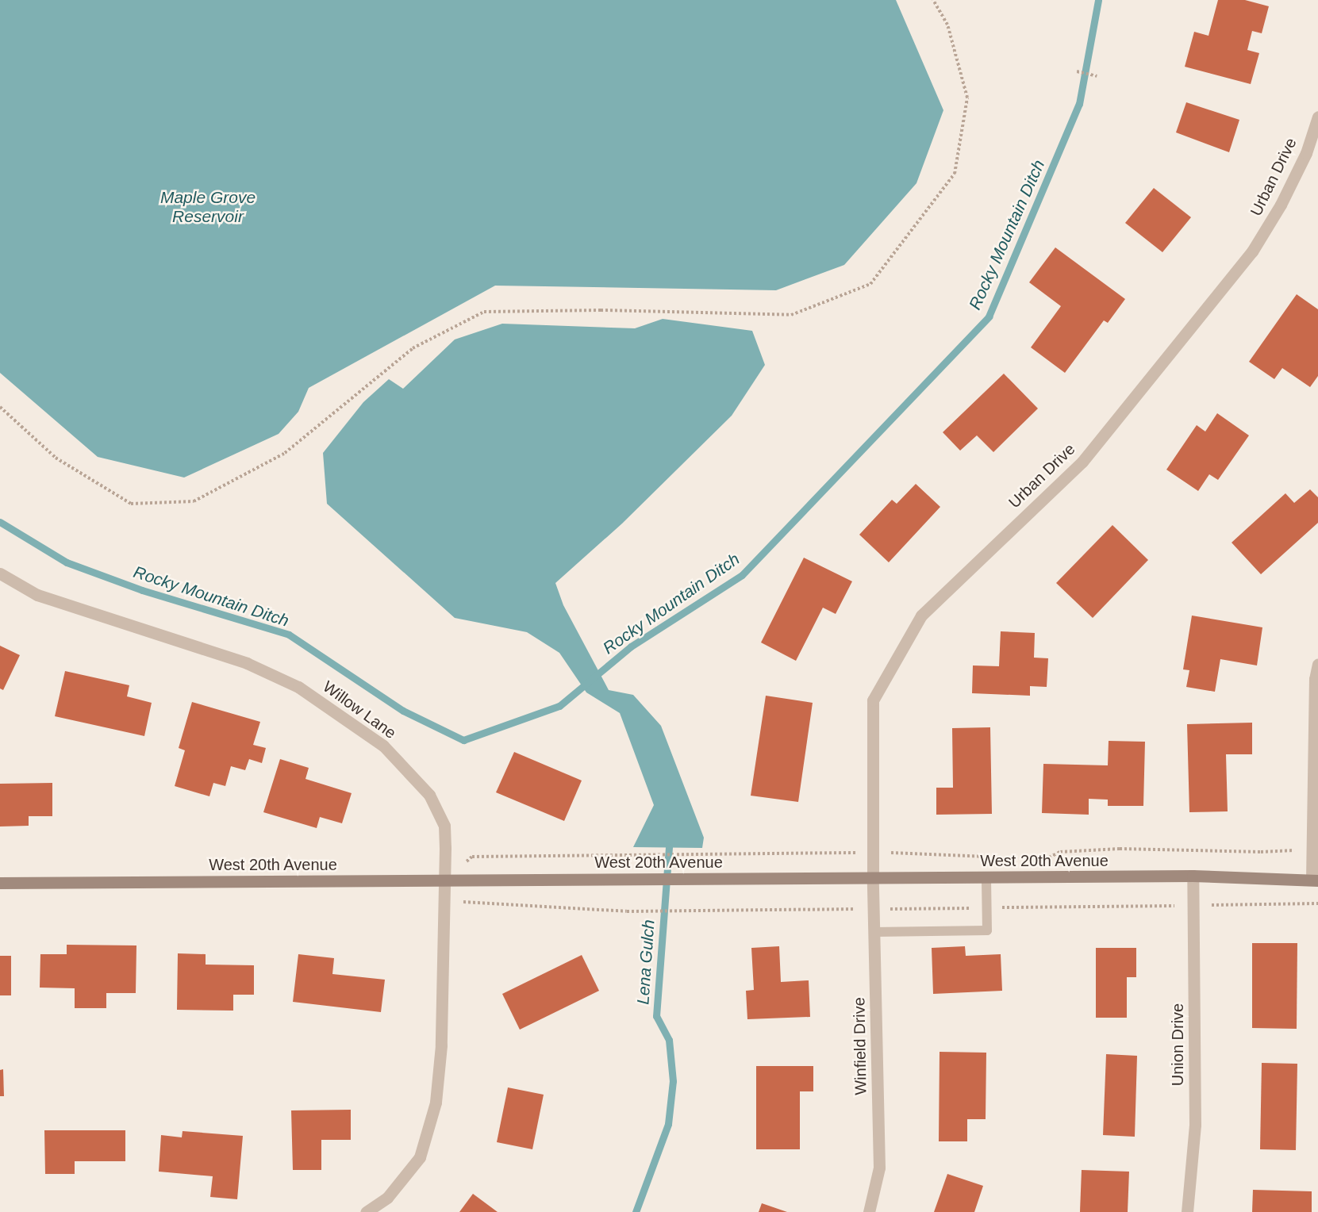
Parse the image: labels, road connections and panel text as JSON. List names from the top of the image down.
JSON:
{
  "streets": {
    "street": [
      "Urban Drive",
      "Willow Lane",
      "West 20th Avenue",
      "Union Drive",
      "Winfield Drive"
    ]
  },
  "crossings": [
    ["Urban Drive", "West 20th Avenue"],
    ["Urban Drive", "Winfield Drive"],
    ["Willow Lane", "West 20th Avenue"],
    ["West 20th Avenue", "Union Drive"],
    ["West 20th Avenue", "Winfield Drive"]
  ],
  "water": ["Maple Grove Reservoir", "Rocky Mountain Ditch", "Lena Gulch"]
}
